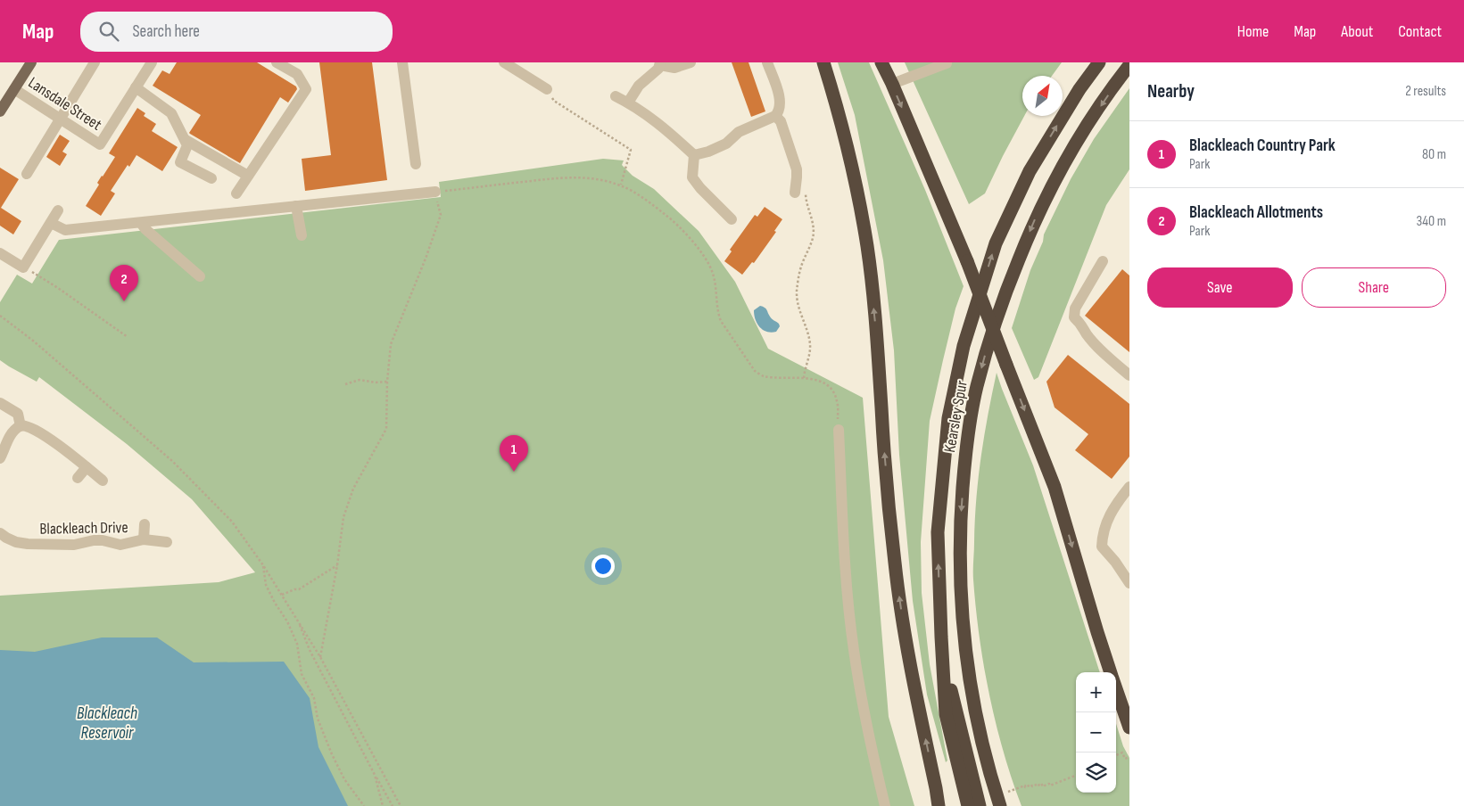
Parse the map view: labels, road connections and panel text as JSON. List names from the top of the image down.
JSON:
{
  "streets": {
    "highway": ["Kearsley Spur"],
    "street": ["Lansdale Street", "Blackleach Drive"]
  },
  "water": ["Blackleach Reservoir"],
  "north": "top right",
  "page": {
    "header": "Map",
    "search": "Search here",
    "nav": [
      "Home",
      "Map",
      "About",
      "Contact"
    ],
    "heading": ["Nearby", "2 results"],
    "list": [
      {
        "mark": "1",
        "name": "Blackleach Country Park",
        "note": "Park",
        "value": "80 m"
      },
      {
        "mark": "2",
        "name": "Blackleach Allotments",
        "note": "Park",
        "value": "340 m"
      }
    ],
    "buttons": ["Save", "Share"],
    "pins": ["2", "1"],
    "map_buttons": ["+", "−"]
  }
}
